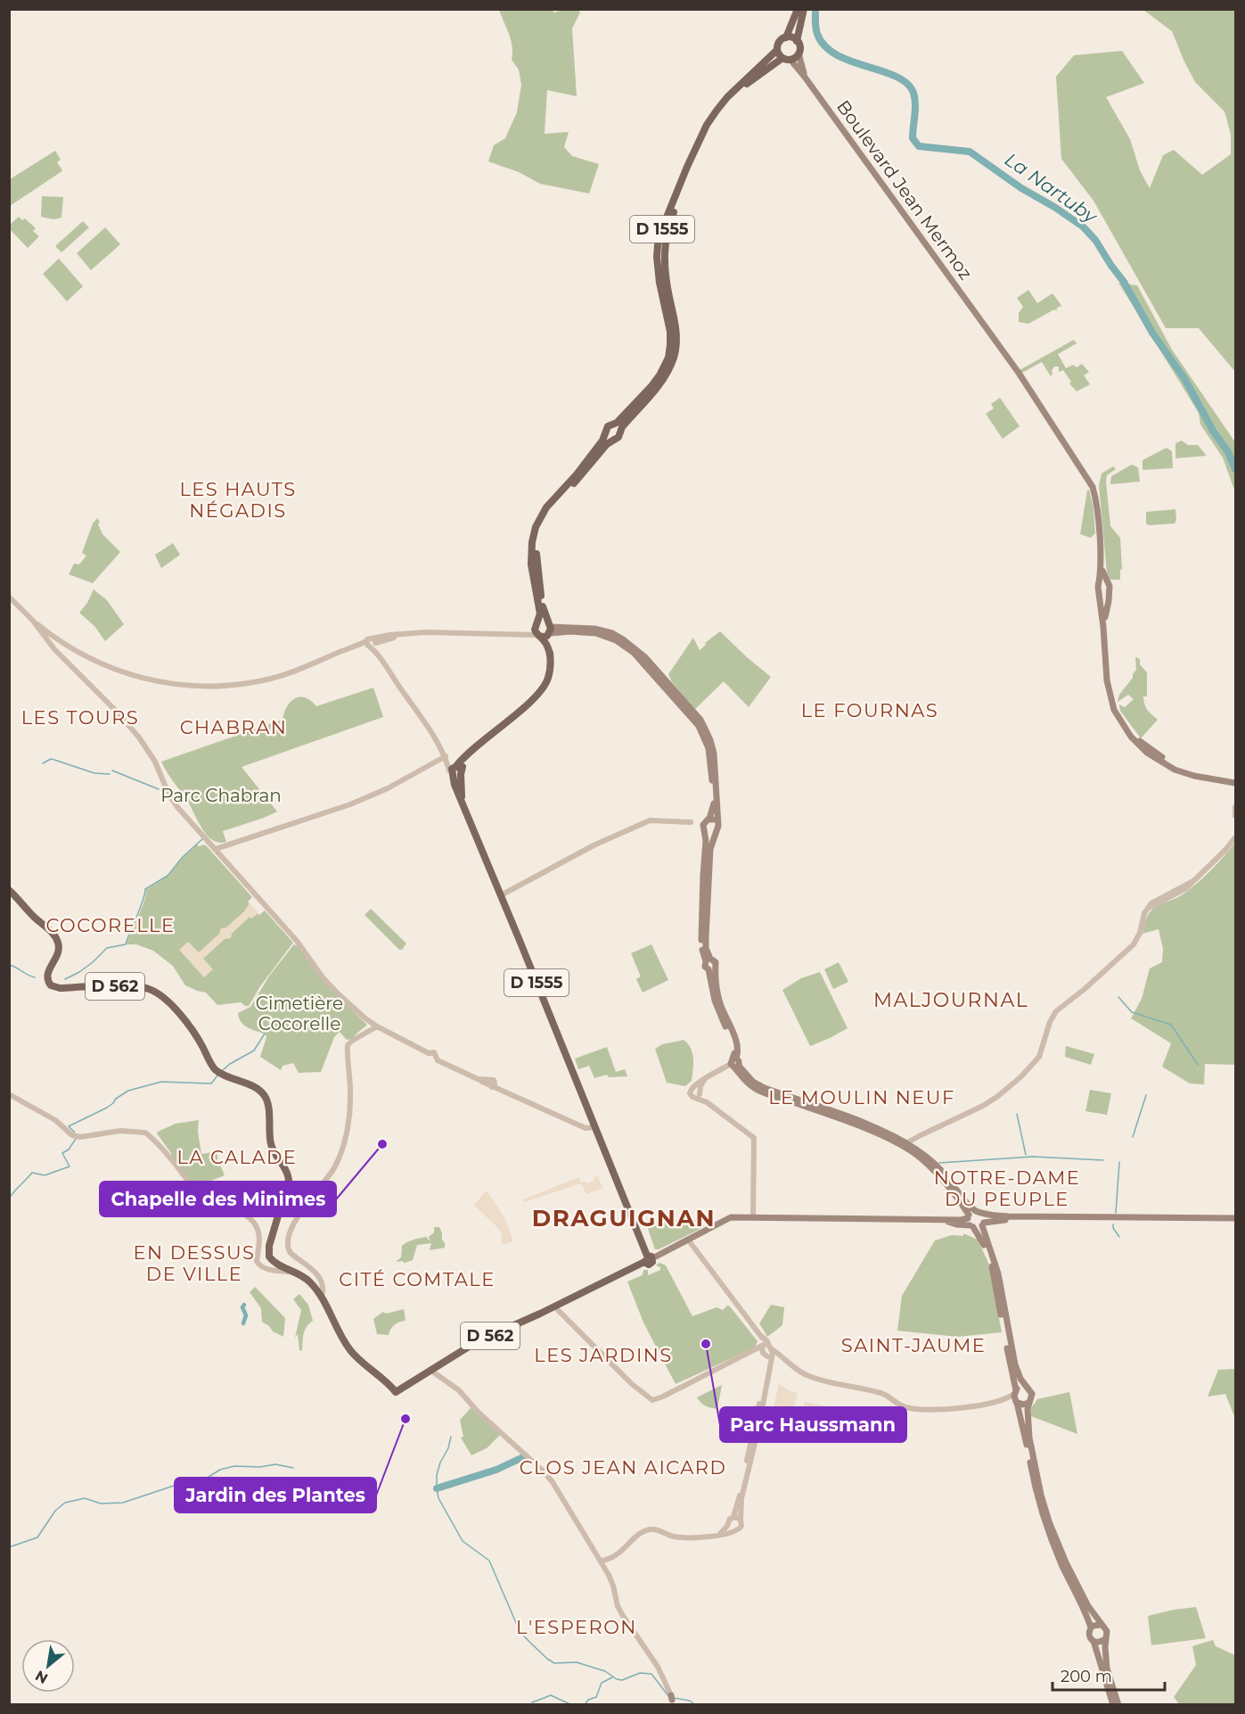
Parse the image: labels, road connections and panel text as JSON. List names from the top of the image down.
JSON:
{
  "streets": {
    "main road": ["Boulevard Jean Mermoz", "D 1555", "D 562"]
  },
  "crossings": [
    ["Boulevard Jean Mermoz", "D 1555"],
    ["D 1555", "D 562"]
  ],
  "districts": [
    "LES HAUTS NÉGADIS",
    "LE FOURNAS",
    "LES TOURS",
    "CHABRAN",
    "COCORELLE",
    "MALJOURNAL",
    "LE MOULIN NEUF",
    "LA CALADE",
    "NOTRE-DAME DU PEUPLE",
    "DRAGUIGNAN",
    "EN DESSUS DE VILLE",
    "CITÉ COMTALE",
    "SAINT-JAUME",
    "LES JARDINS",
    "CLOS JEAN AICARD",
    "L'ESPERON"
  ],
  "water": ["La Nartuby"],
  "parks": ["Parc Chabran", "Cimetière Cocorelle"],
  "places": ["Chapelle des Minimes", "Parc Haussmann", "Jardin des Plantes"],
  "scale_bar": "200 m",
  "north": "bottom left"
}
